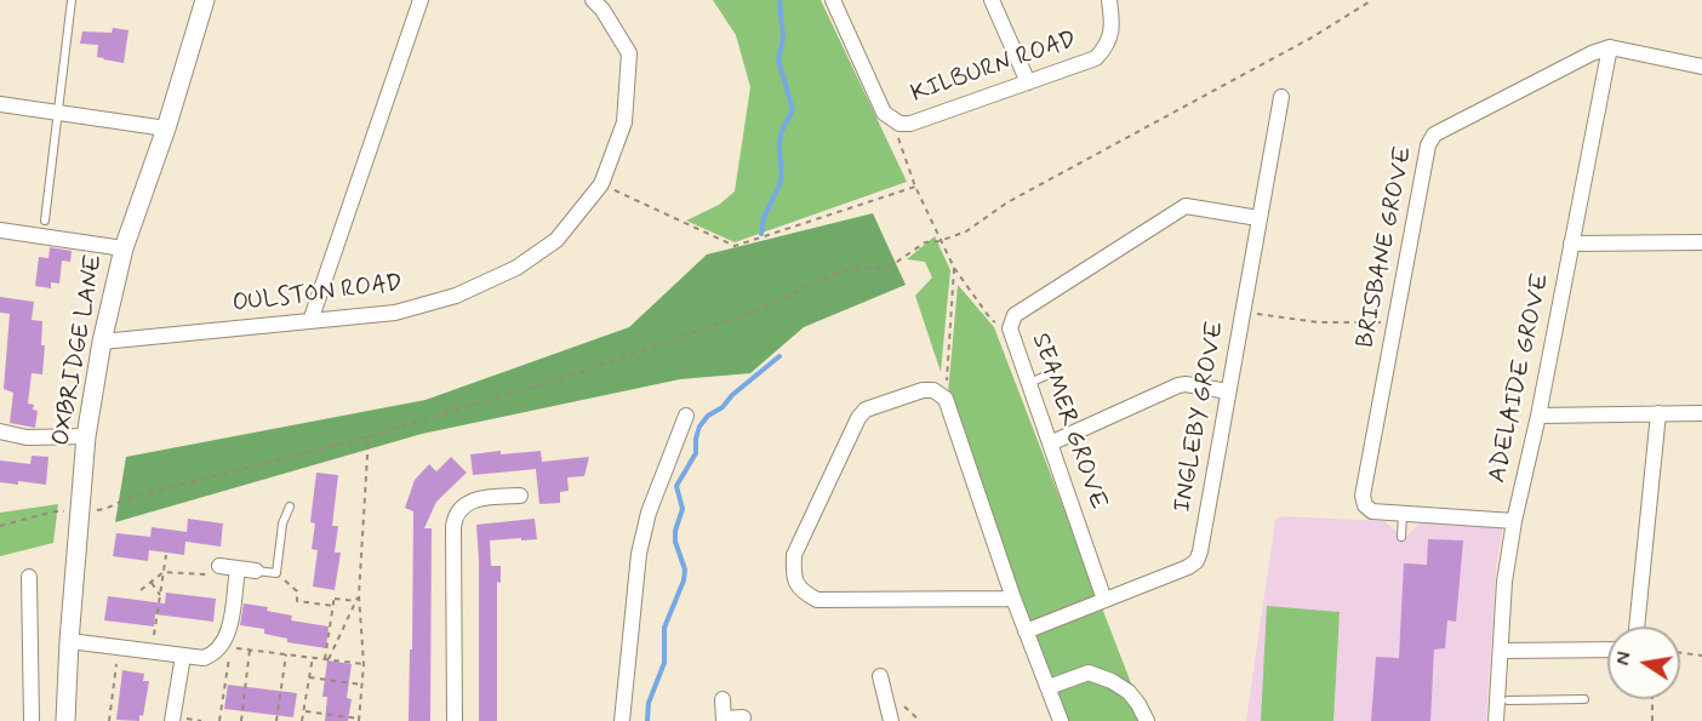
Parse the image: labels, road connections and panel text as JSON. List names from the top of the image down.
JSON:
{
  "streets": {
    "street": [
      "KILBURN ROAD",
      "BRISBANE GROVE",
      "OULSTON ROAD",
      "OXBRIDGE LANE",
      "ADELAIDE GROVE",
      "INGLEBY GROVE",
      "SEAMER GROVE"
    ]
  },
  "crossings": [
    ["BRISBANE GROVE", "ADELAIDE GROVE"],
    ["OULSTON ROAD", "OXBRIDGE LANE"],
    ["INGLEBY GROVE", "SEAMER GROVE"]
  ],
  "north": "left"
}
